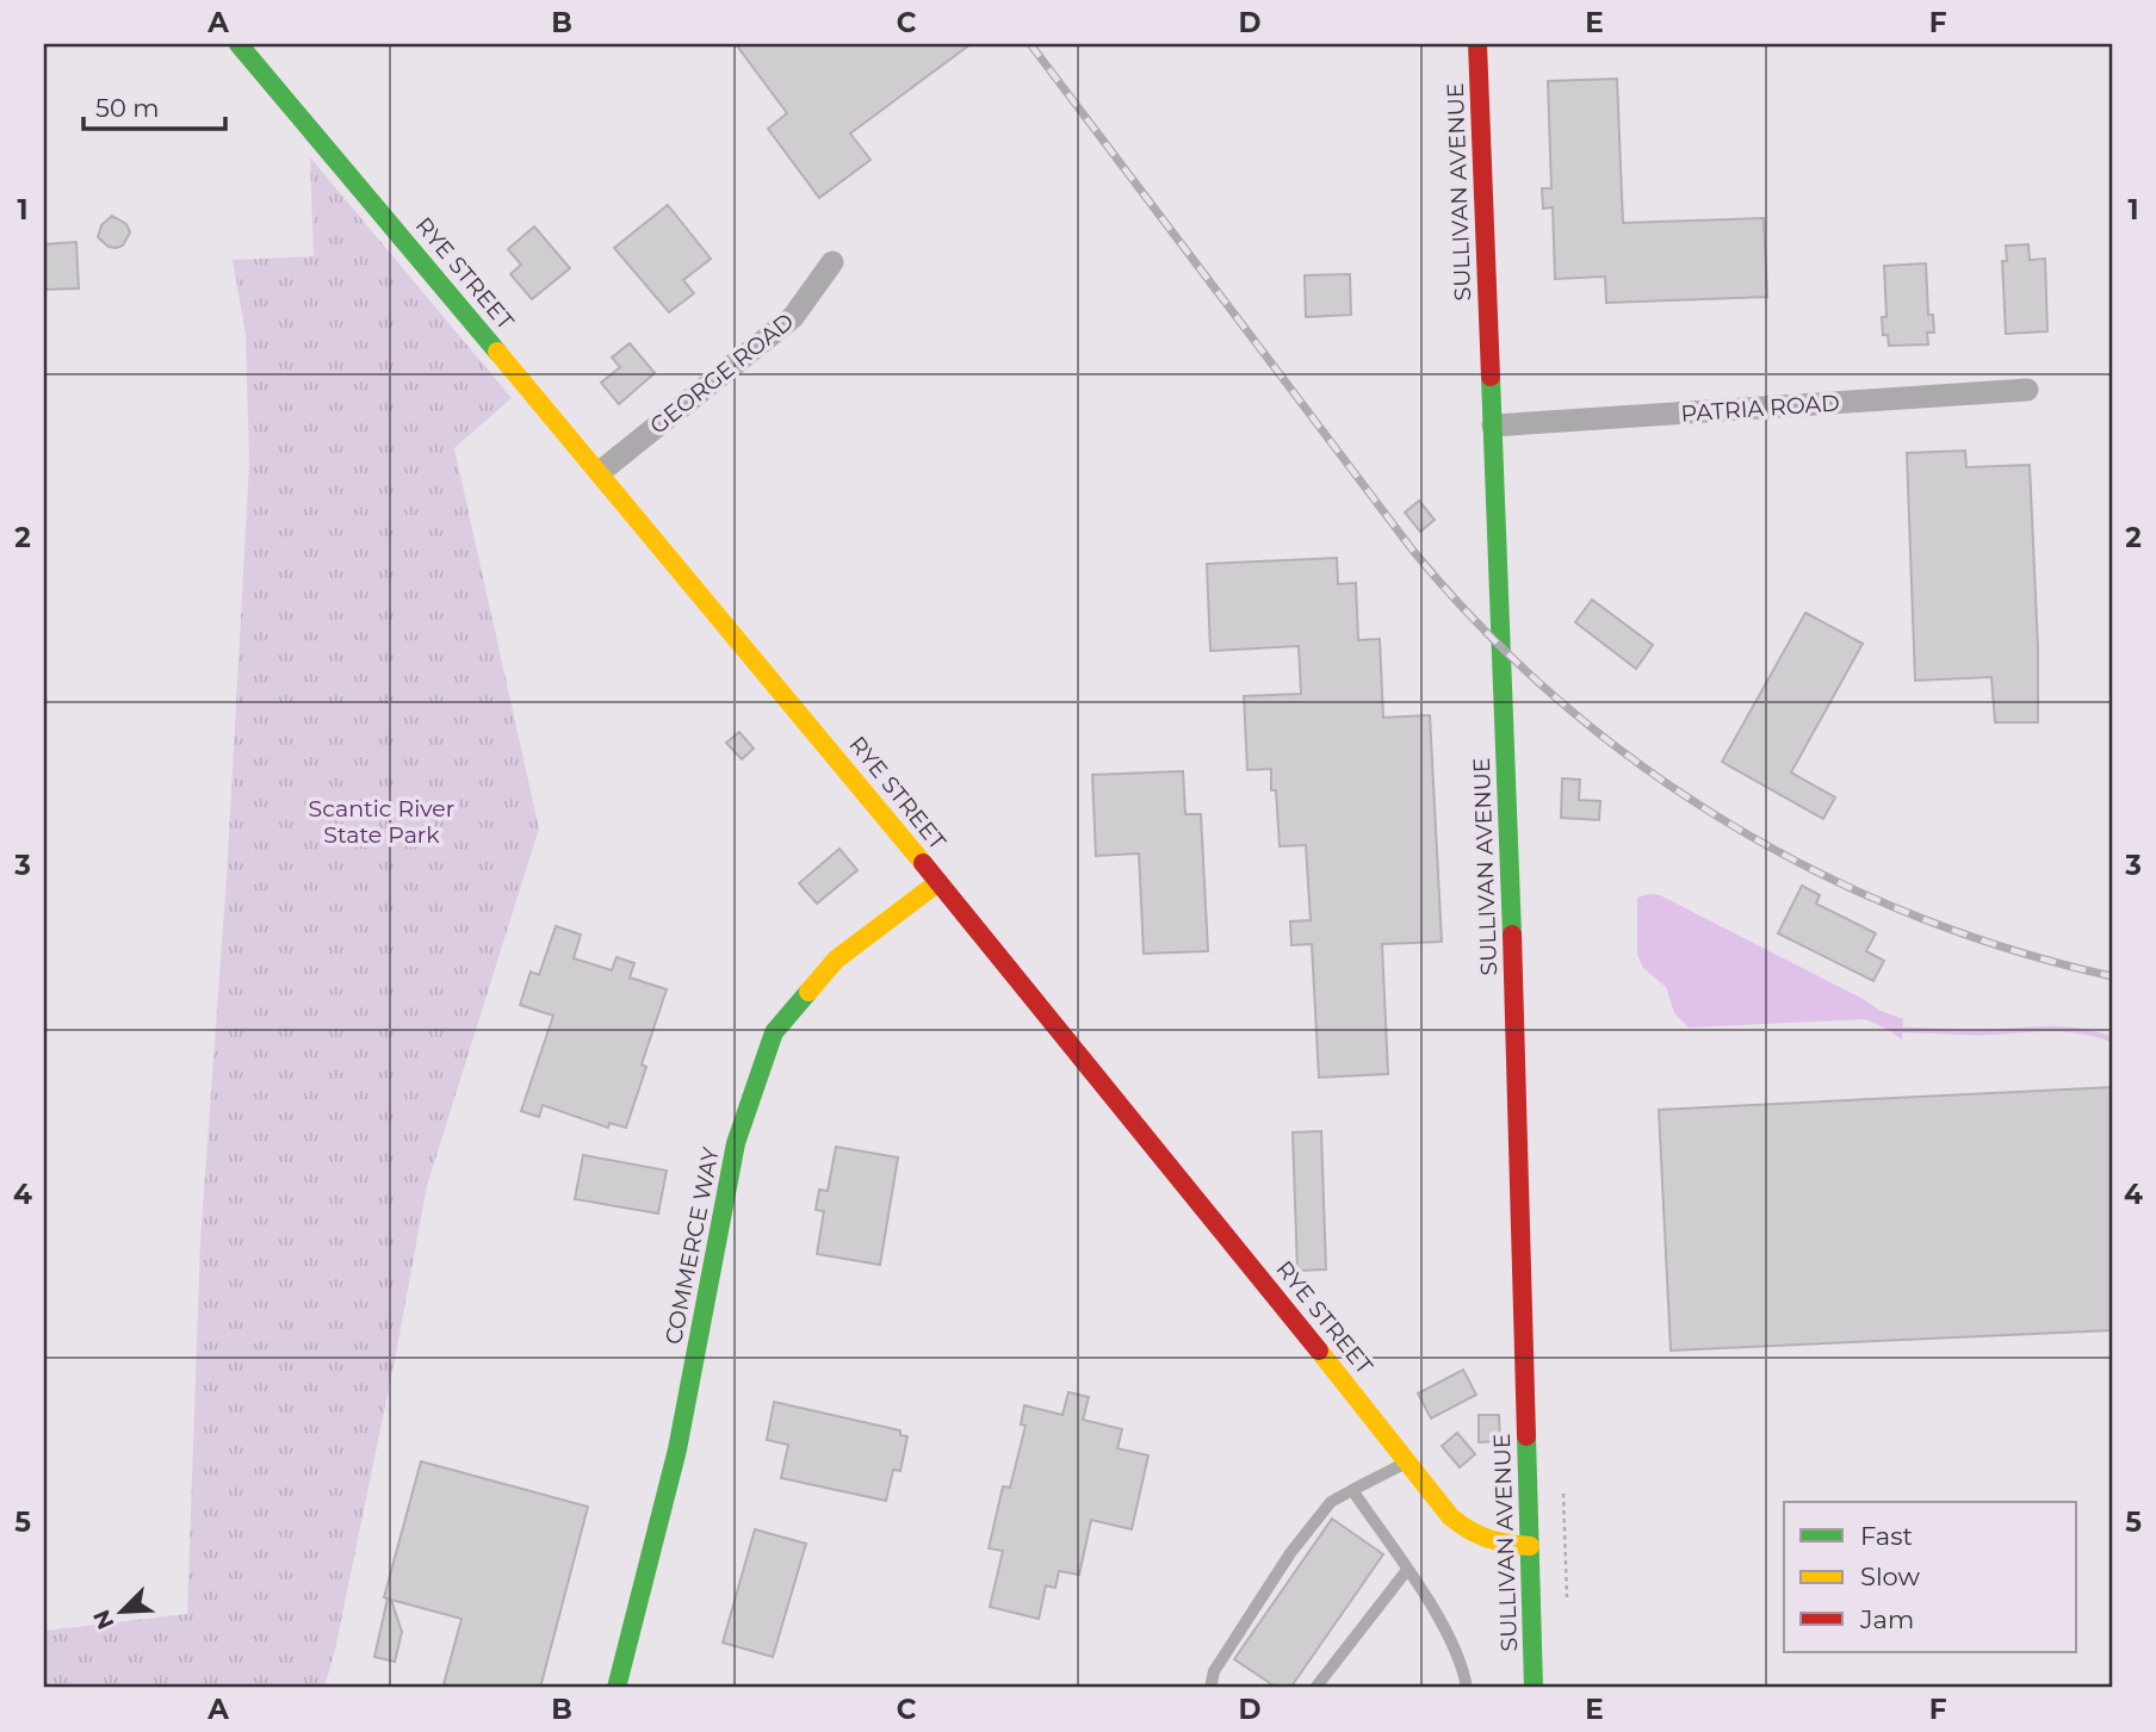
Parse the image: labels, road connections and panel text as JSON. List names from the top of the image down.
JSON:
{
  "streets": {
    "street": [
      "SULLIVAN AVENUE",
      "RYE STREET",
      "GEORGE ROAD",
      "PATRIA ROAD",
      "COMMERCE WAY"
    ]
  },
  "crossings": [
    ["SULLIVAN AVENUE", "RYE STREET"],
    ["SULLIVAN AVENUE", "PATRIA ROAD"],
    ["RYE STREET", "GEORGE ROAD"],
    ["RYE STREET", "COMMERCE WAY"]
  ],
  "parks": ["Scantic River State Park"],
  "legend": ["Fast", "Slow", "Jam"],
  "scale_bar": "50 m",
  "north": "bottom left",
  "grid": {
    "columns": [
      "A",
      "B",
      "C",
      "D",
      "E",
      "F"
    ],
    "rows": [
      "1",
      "2",
      "3",
      "4",
      "5"
    ]
  }
}
